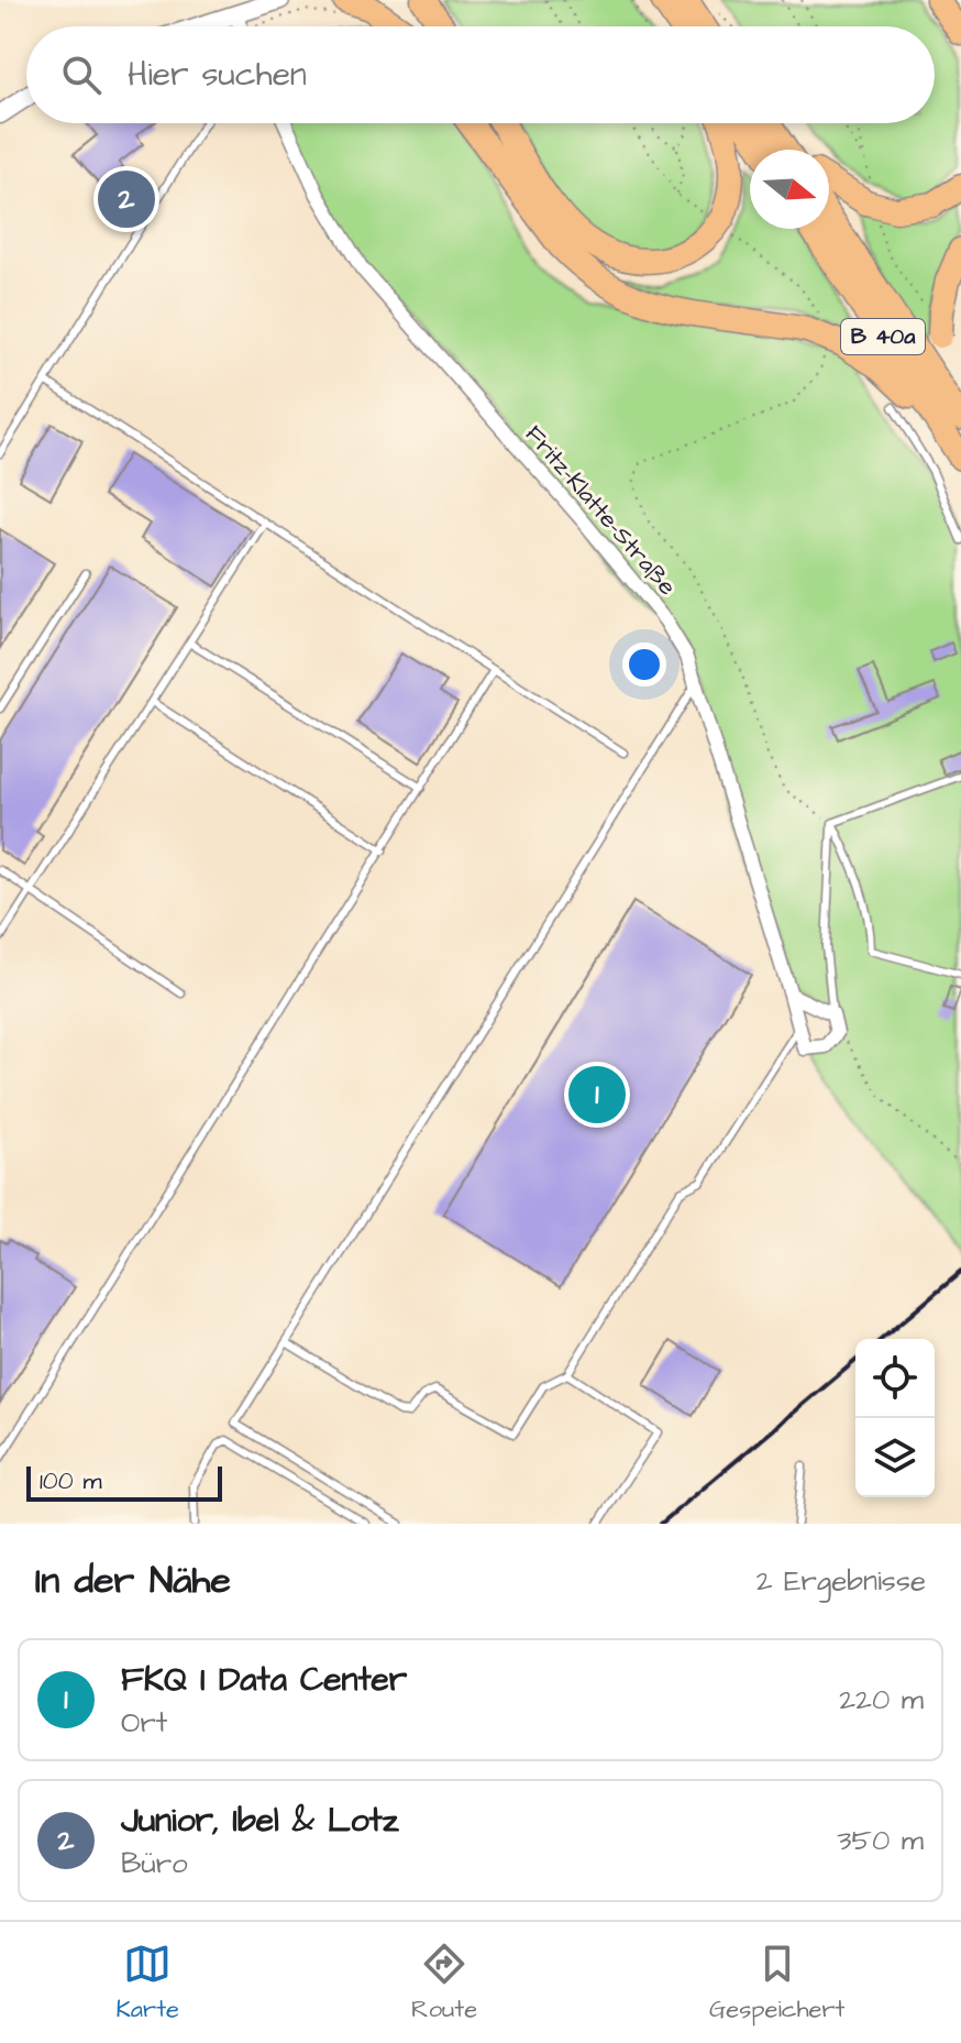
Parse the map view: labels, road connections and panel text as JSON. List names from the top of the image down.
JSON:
{
  "streets": {
    "highway": ["B 40a"],
    "street": ["Fritz-Klatte-Straße"]
  },
  "scale_bar": "100 m",
  "north": "right",
  "page": {
    "search": "Hier suchen",
    "pins": ["2", "1"],
    "scale": "100 m",
    "heading": ["In der Nähe", "2 Ergebnisse"],
    "list": [
      {
        "mark": "1",
        "name": "FKQ I Data Center",
        "note": "Ort",
        "value": "220 m"
      },
      {
        "mark": "2",
        "name": "Junior, Ibel & Lotz",
        "note": "Büro",
        "value": "350 m"
      }
    ],
    "nav": ["Karte", "Route", "Gespeichert"]
  }
}
